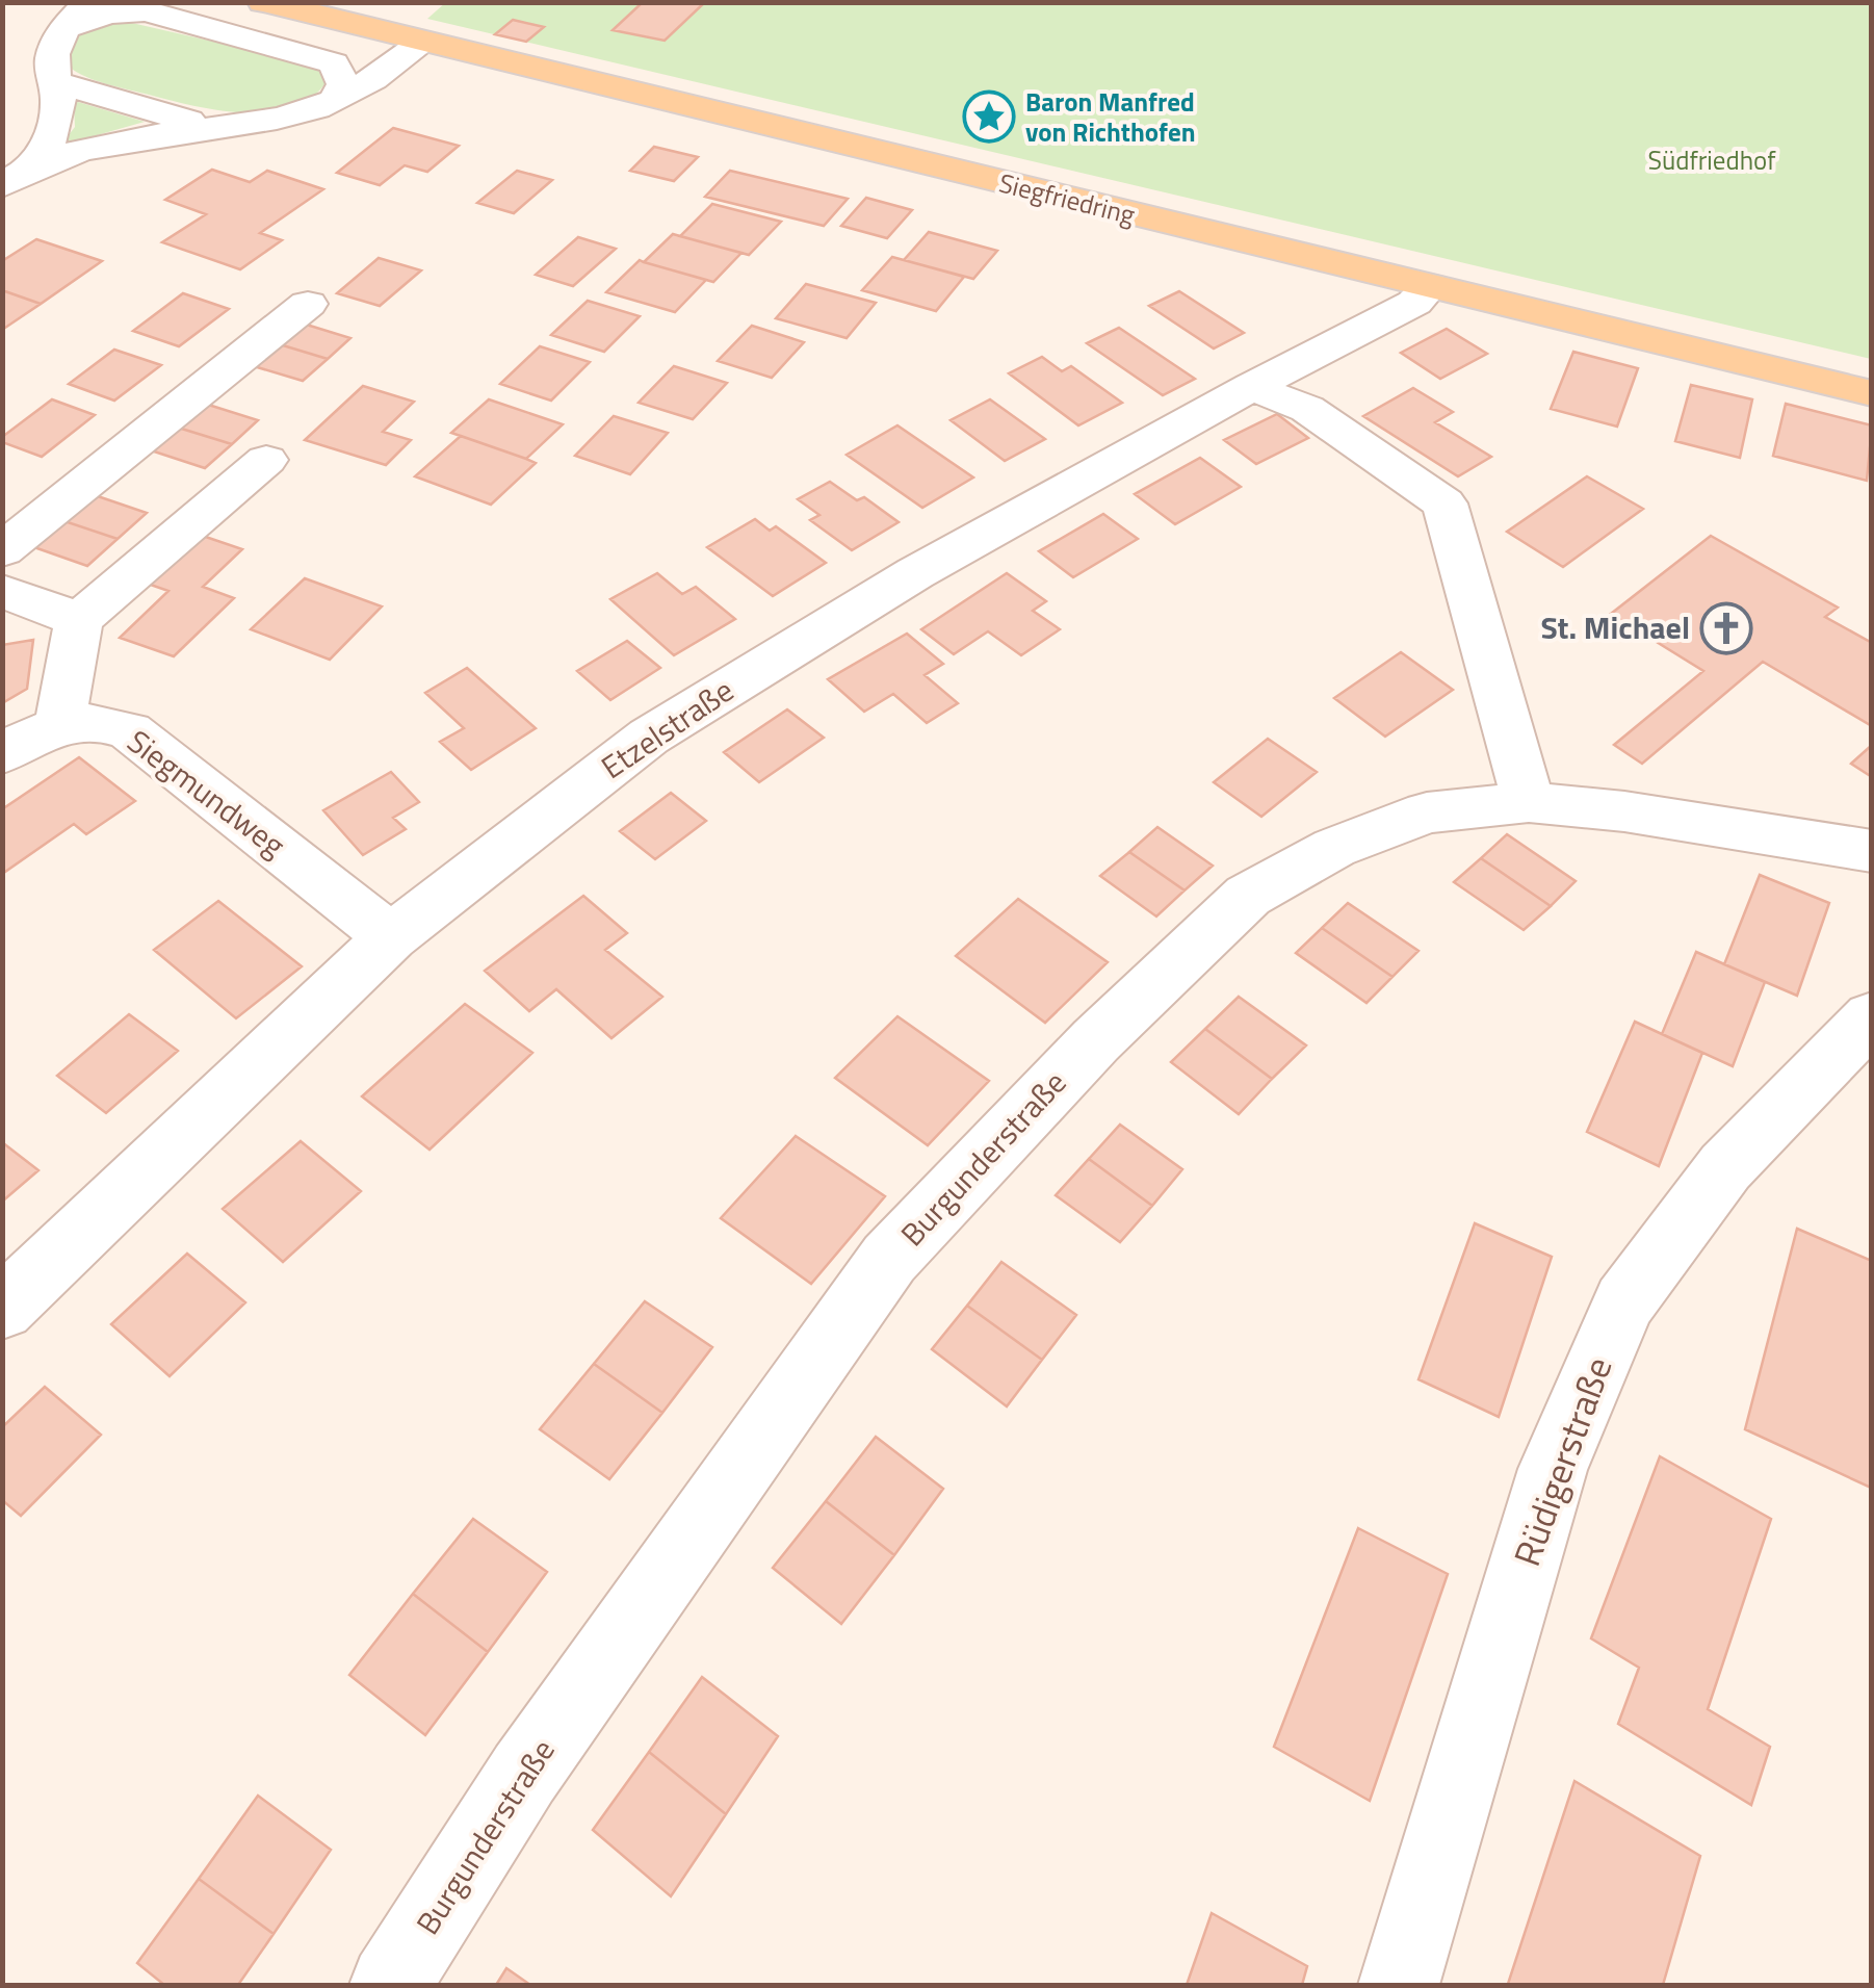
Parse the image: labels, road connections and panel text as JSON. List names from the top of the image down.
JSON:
{
  "streets": {
    "main road": ["Siegfriedring"],
    "street": [
      "Etzelstraße",
      "Siegmundweg",
      "Burgunderstraße",
      "Rüdigerstraße"
    ]
  },
  "crossings": [
    ["Siegfriedring", "Etzelstraße"],
    ["Etzelstraße", "Siegmundweg"]
  ],
  "parks": ["Südfriedhof"],
  "places": {
    "place": ["Baron Manfred von Richthofen"],
    "church": ["St. Michael"]
  }
}
